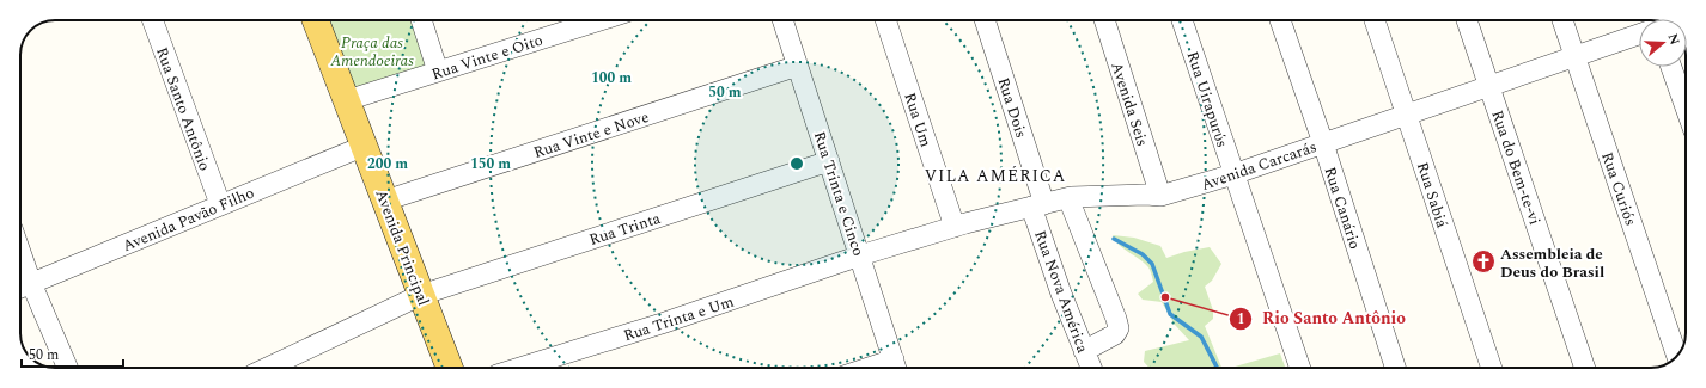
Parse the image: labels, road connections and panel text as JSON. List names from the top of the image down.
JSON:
{
  "streets": {
    "main road": ["Avenida Principal"],
    "street": [
      "Rua Vinte e Oito",
      "Rua Uirapurύs",
      "Avenida Seis",
      "Rua Dois",
      "Rua Santo Antônio",
      "Rua Um",
      "Rua Vinte e Nove",
      "Avenida Carcarás",
      "Rua do Bem-te-vi",
      "Rua Curiós",
      "Rua Trinta e Cinco",
      "Rua Sabiá",
      "Rua Canário",
      "Avenida Pavão Filho",
      "Rua Trinta",
      "Rua Nova América",
      "Rua Trinta e Um"
    ]
  },
  "crossings": [
    ["Rua Vinte e Oito", "Avenida Principal"],
    ["Rua Uirapurύs", "Avenida Carcarás"],
    ["Avenida Seis", "Avenida Carcarás"],
    ["Rua Dois", "Avenida Carcarás"],
    ["Rua Dois", "Rua Nova América"],
    ["Rua Santo Antônio", "Avenida Pavão Filho"],
    ["Rua Um", "Avenida Carcarás"],
    ["Rua Vinte e Nove", "Rua Trinta e Cinco"],
    ["Rua Vinte e Nove", "Avenida Principal"],
    ["Avenida Carcarás", "Rua do Bem-te-vi"],
    ["Avenida Carcarás", "Rua Curiós"],
    ["Avenida Carcarás", "Rua Trinta e Cinco"],
    ["Avenida Carcarás", "Rua Sabiá"],
    ["Avenida Carcarás", "Rua Canário"],
    ["Avenida Carcarás", "Rua Nova América"],
    ["Avenida Carcarás", "Rua Trinta e Um"],
    ["Rua Trinta e Cinco", "Rua Trinta"],
    ["Rua Trinta e Cinco", "Rua Trinta e Um"],
    ["Avenida Pavão Filho", "Avenida Principal"],
    ["Rua Trinta", "Avenida Principal"]
  ],
  "districts": ["VILA AMÉRICA"],
  "parks": ["Praça das Amendoeiras"],
  "places": {
    "church": ["Assembleia de Deus do Brasil"],
    "other": ["Rio Santo Antônio"]
  },
  "scale_bar": "50 m",
  "north": "right",
  "rings": [
    "100 m",
    "50 m",
    "200 m",
    "150 m"
  ]
}
